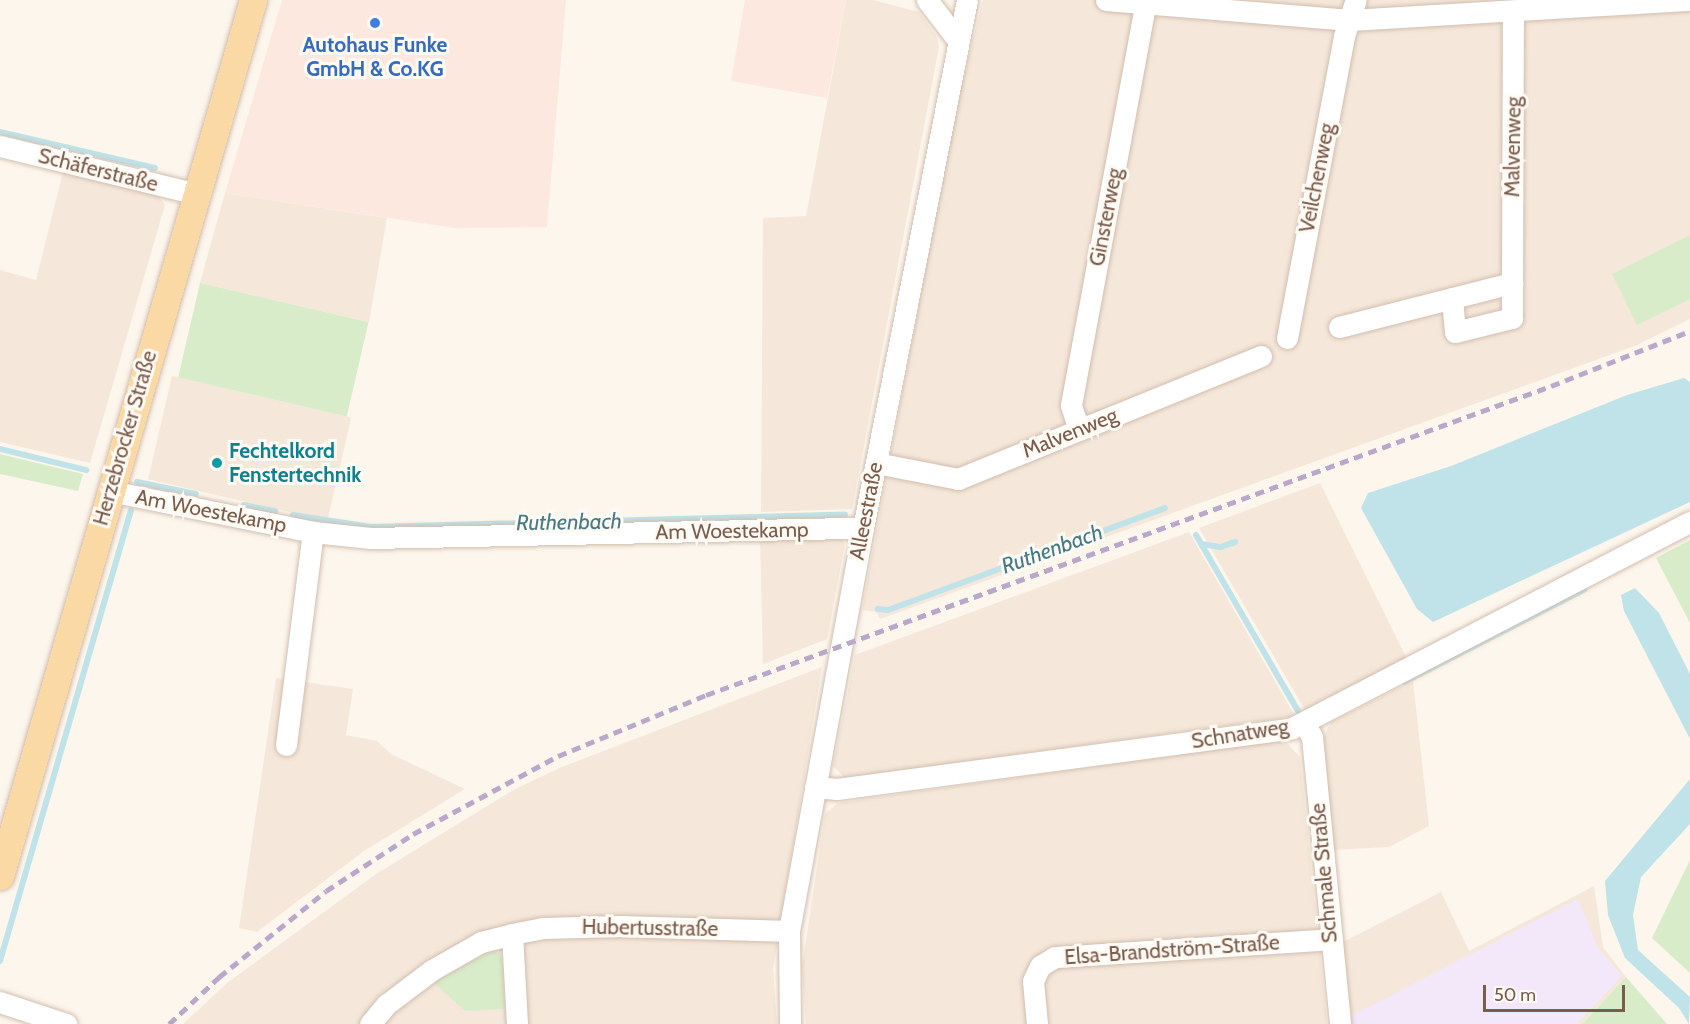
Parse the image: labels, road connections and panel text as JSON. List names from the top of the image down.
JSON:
{
  "streets": {
    "main road": ["Herzebrocker Straße"],
    "street": [
      "Malvenweg",
      "Schäferstraße",
      "Veilchenweg",
      "Ginsterweg",
      "Am Woestekamp",
      "Alleestraße",
      "Schnatweg",
      "Schmale Straße",
      "Hubertusstraße",
      "Elsa-Brandström-Straße"
    ]
  },
  "crossings": [
    ["Malvenweg", "Ginsterweg"],
    ["Malvenweg", "Alleestraße"],
    ["Schäferstraße", "Herzebrocker Straße"],
    ["Herzebrocker Straße", "Am Woestekamp"],
    ["Am Woestekamp", "Alleestraße"],
    ["Alleestraße", "Schnatweg"],
    ["Alleestraße", "Hubertusstraße"],
    ["Schnatweg", "Schmale Straße"],
    ["Schmale Straße", "Elsa-Brandström-Straße"]
  ],
  "water": ["Ruthenbach"],
  "places": ["Autohaus Funke GmbH & Co.KG", "Fechtelkord Fenstertechnik"],
  "scale_bar": "50 m"
}
